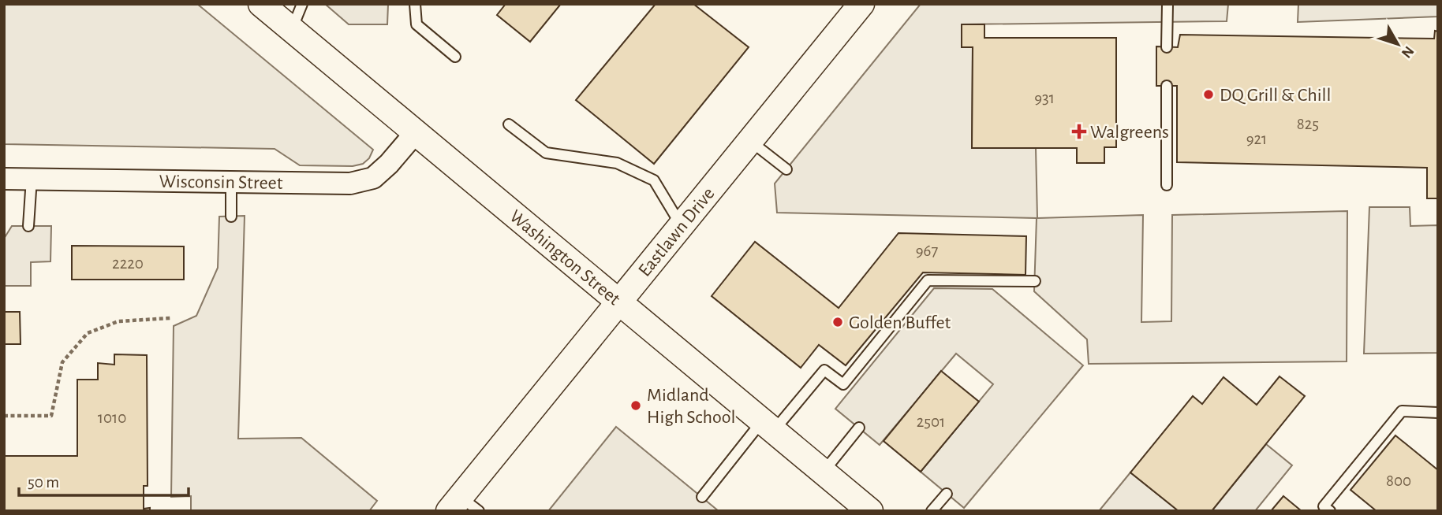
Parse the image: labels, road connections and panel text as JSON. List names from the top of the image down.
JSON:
{
  "streets": {
    "street": ["Wisconsin Street", "Eastlawn Drive", "Washington Street"]
  },
  "crossings": [
    ["Wisconsin Street", "Washington Street"],
    ["Eastlawn Drive", "Washington Street"]
  ],
  "places": {
    "other": ["DQ Grill & Chill", "Golden Buffet", "Midland High School"],
    "health": ["Walgreens"]
  },
  "house_numbers": [
    "931",
    "825",
    "921",
    "967",
    "2220",
    "1010",
    "2501",
    "800"
  ],
  "scale_bar": "50 m",
  "north": "bottom right"
}
